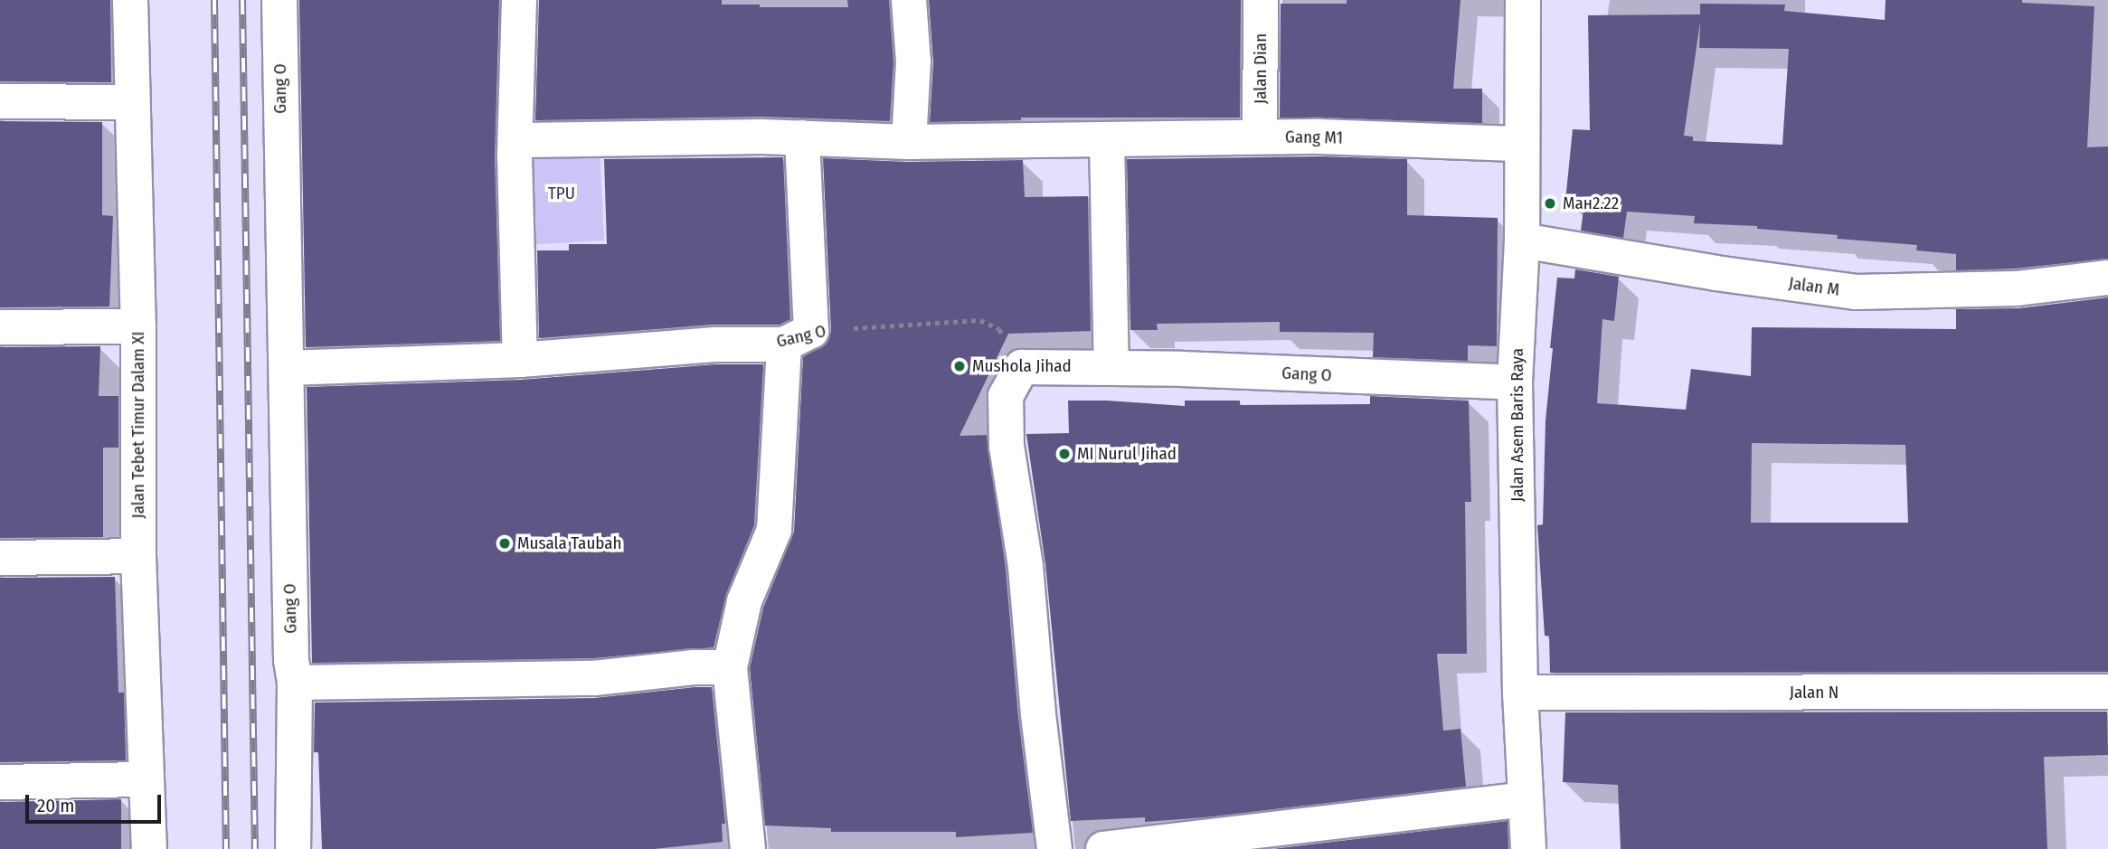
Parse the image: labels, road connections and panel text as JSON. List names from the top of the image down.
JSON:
{
  "streets": {
    "street": [
      "Jalan Dian",
      "Gang O",
      "Gang M1",
      "Jalan M",
      "Jalan Tebet Timur Dalam XI",
      "Jalan Asem Baris Raya",
      "Jalan N"
    ]
  },
  "crossings": [
    ["Jalan Dian", "Gang M1"],
    ["Gang O", "Jalan Asem Baris Raya"],
    ["Gang M1", "Jalan Asem Baris Raya"],
    ["Jalan M", "Jalan Asem Baris Raya"],
    ["Jalan Asem Baris Raya", "Jalan N"]
  ],
  "parks": ["TPU"],
  "places": [
    "Ман2.22",
    "Mushola Jihad",
    "MI Nurul Jihad",
    "Musala Taubah"
  ],
  "scale_bar": "20 m"
}
